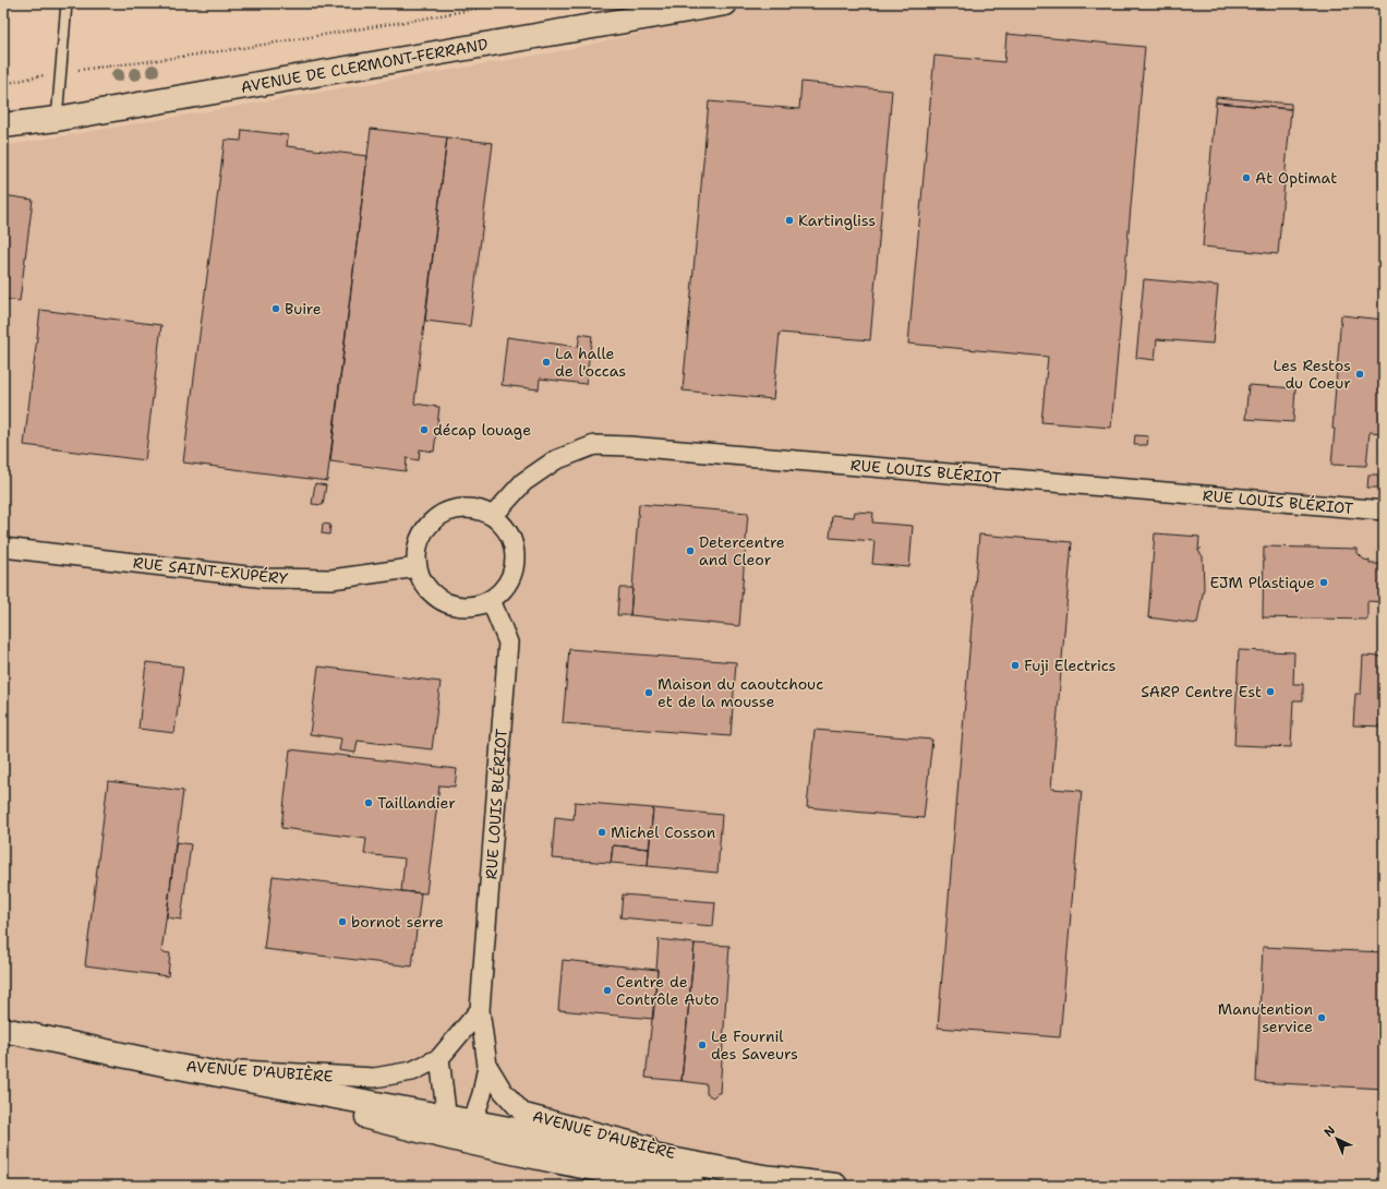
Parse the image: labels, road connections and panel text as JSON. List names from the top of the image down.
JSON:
{
  "streets": {
    "main road": ["AVENUE DE CLERMONT-FERRAND", "AVENUE D'AUBIÈRE"],
    "street": ["RUE LOUIS BLÉRIOT", "RUE SAINT-EXUPÉRY"]
  },
  "crossings": [
    ["RUE LOUIS BLÉRIOT", "RUE SAINT-EXUPÉRY"],
    ["RUE LOUIS BLÉRIOT", "AVENUE D'AUBIÈRE"]
  ],
  "places": [
    "At Optimat",
    "Kartingliss",
    "Buire",
    "La halle de l'occas",
    "Les Restos du Coeur",
    "décap louage",
    "Detercentre and Cleor",
    "EJM Plastique",
    "Fuji Electrics",
    "SARP Centre Est",
    "Maison du caoutchouc et de la mousse",
    "Taillandier",
    "Michel Cosson",
    "bornot serre",
    "Centre de Contrôle Auto",
    "Manutention service",
    "Le Fournil des Saveurs"
  ],
  "north": "top left"
}
